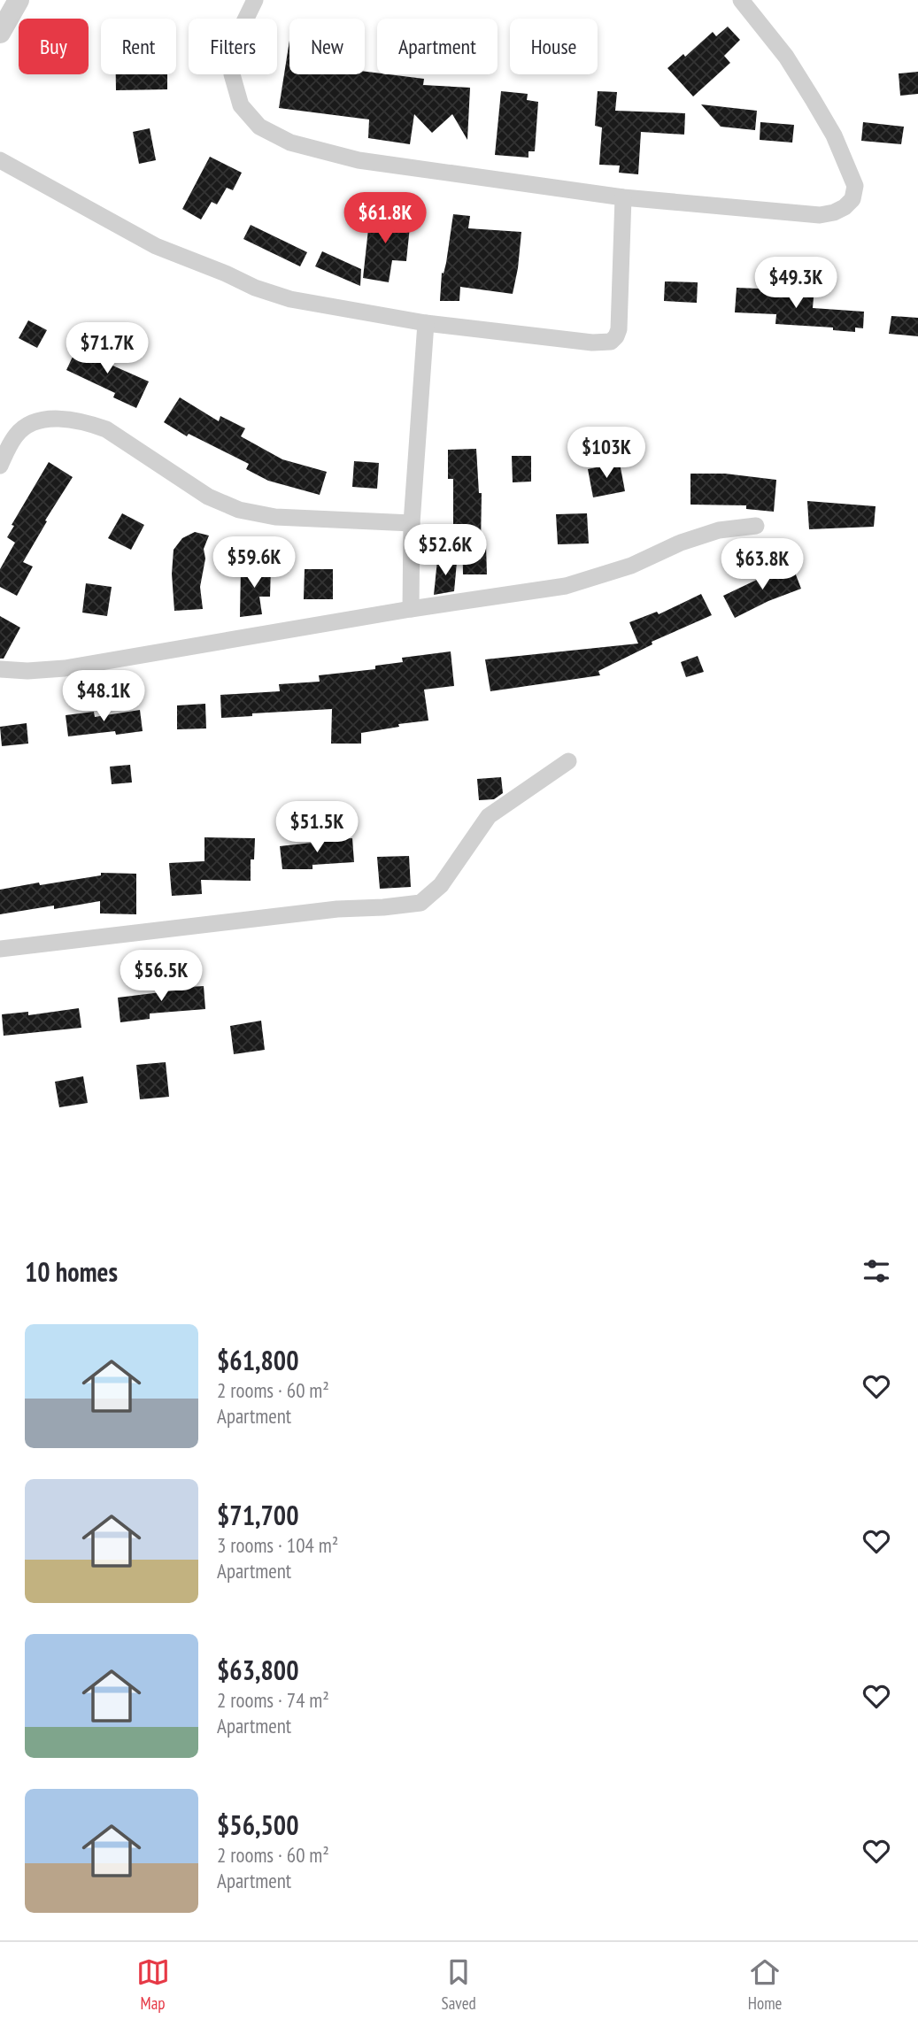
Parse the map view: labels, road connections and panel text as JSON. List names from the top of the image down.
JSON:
{
  "page": {
    "chip": [
      "Buy",
      "Rent",
      "Filters",
      "New",
      "Apartment",
      "House"
    ],
    "price": [
      "$61.8K",
      "$49.3K",
      "$71.7K",
      "$103K",
      "$52.6K",
      "$59.6K",
      "$63.8K",
      "$48.1K",
      "$51.5K",
      "$56.5K"
    ],
    "heading": "10 homes",
    "list": [
      {
        "name": "$61,800",
        "note": "2 rooms · 60 m² · Apartment"
      },
      {
        "name": "$71,700",
        "note": "3 rooms · 104 m² · Apartment"
      },
      {
        "name": "$63,800",
        "note": "2 rooms · 74 m² · Apartment"
      },
      {
        "name": "$56,500",
        "note": "2 rooms · 60 m² · Apartment"
      }
    ],
    "tabs": ["Map", "Saved", "Home"]
  }
}
